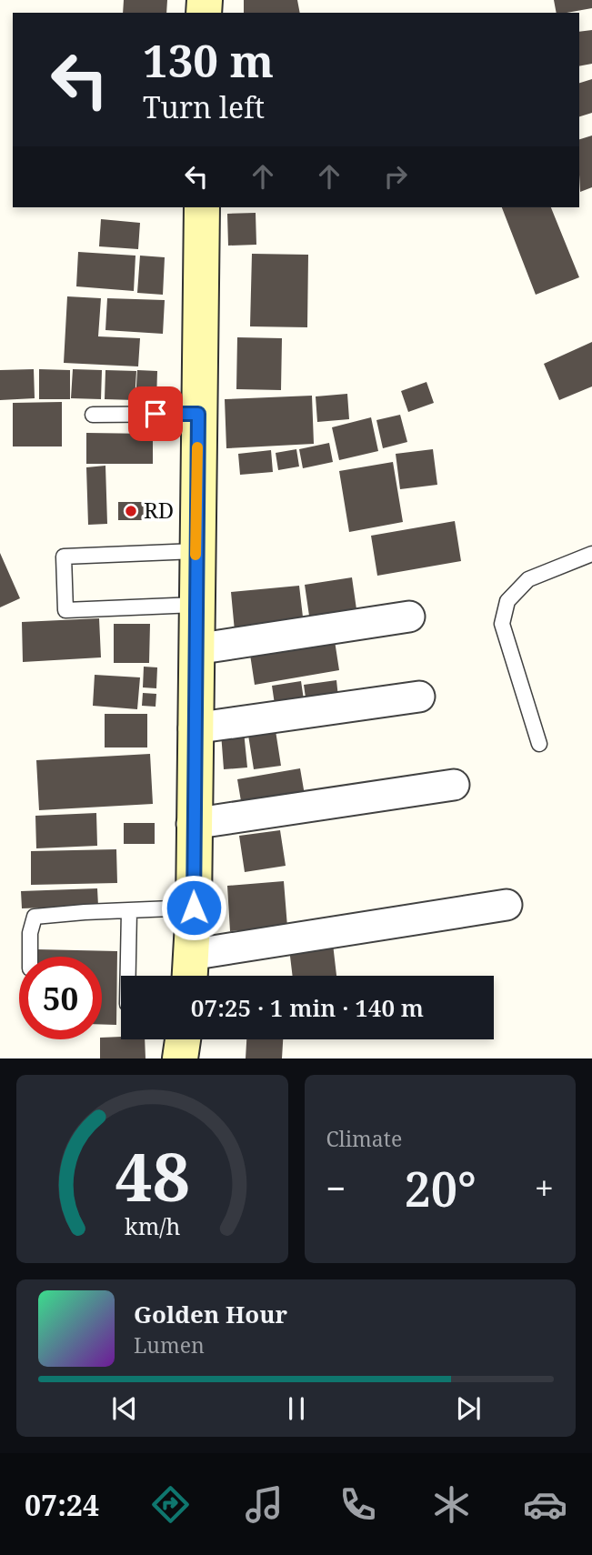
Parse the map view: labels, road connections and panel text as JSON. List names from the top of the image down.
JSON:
{
  "places": ["RD"],
  "page": {
    "turn": ["130 m", "Turn left"],
    "limit": "50",
    "trip": "07:25 · 1 min · 140 m",
    "tile": "Climate",
    "heat": ["−", "20°", "+"],
    "song": ["Golden Hour", "Lumen"],
    "tabs": "07:24",
    "gauge": ["48", "km/h"]
  }
}
